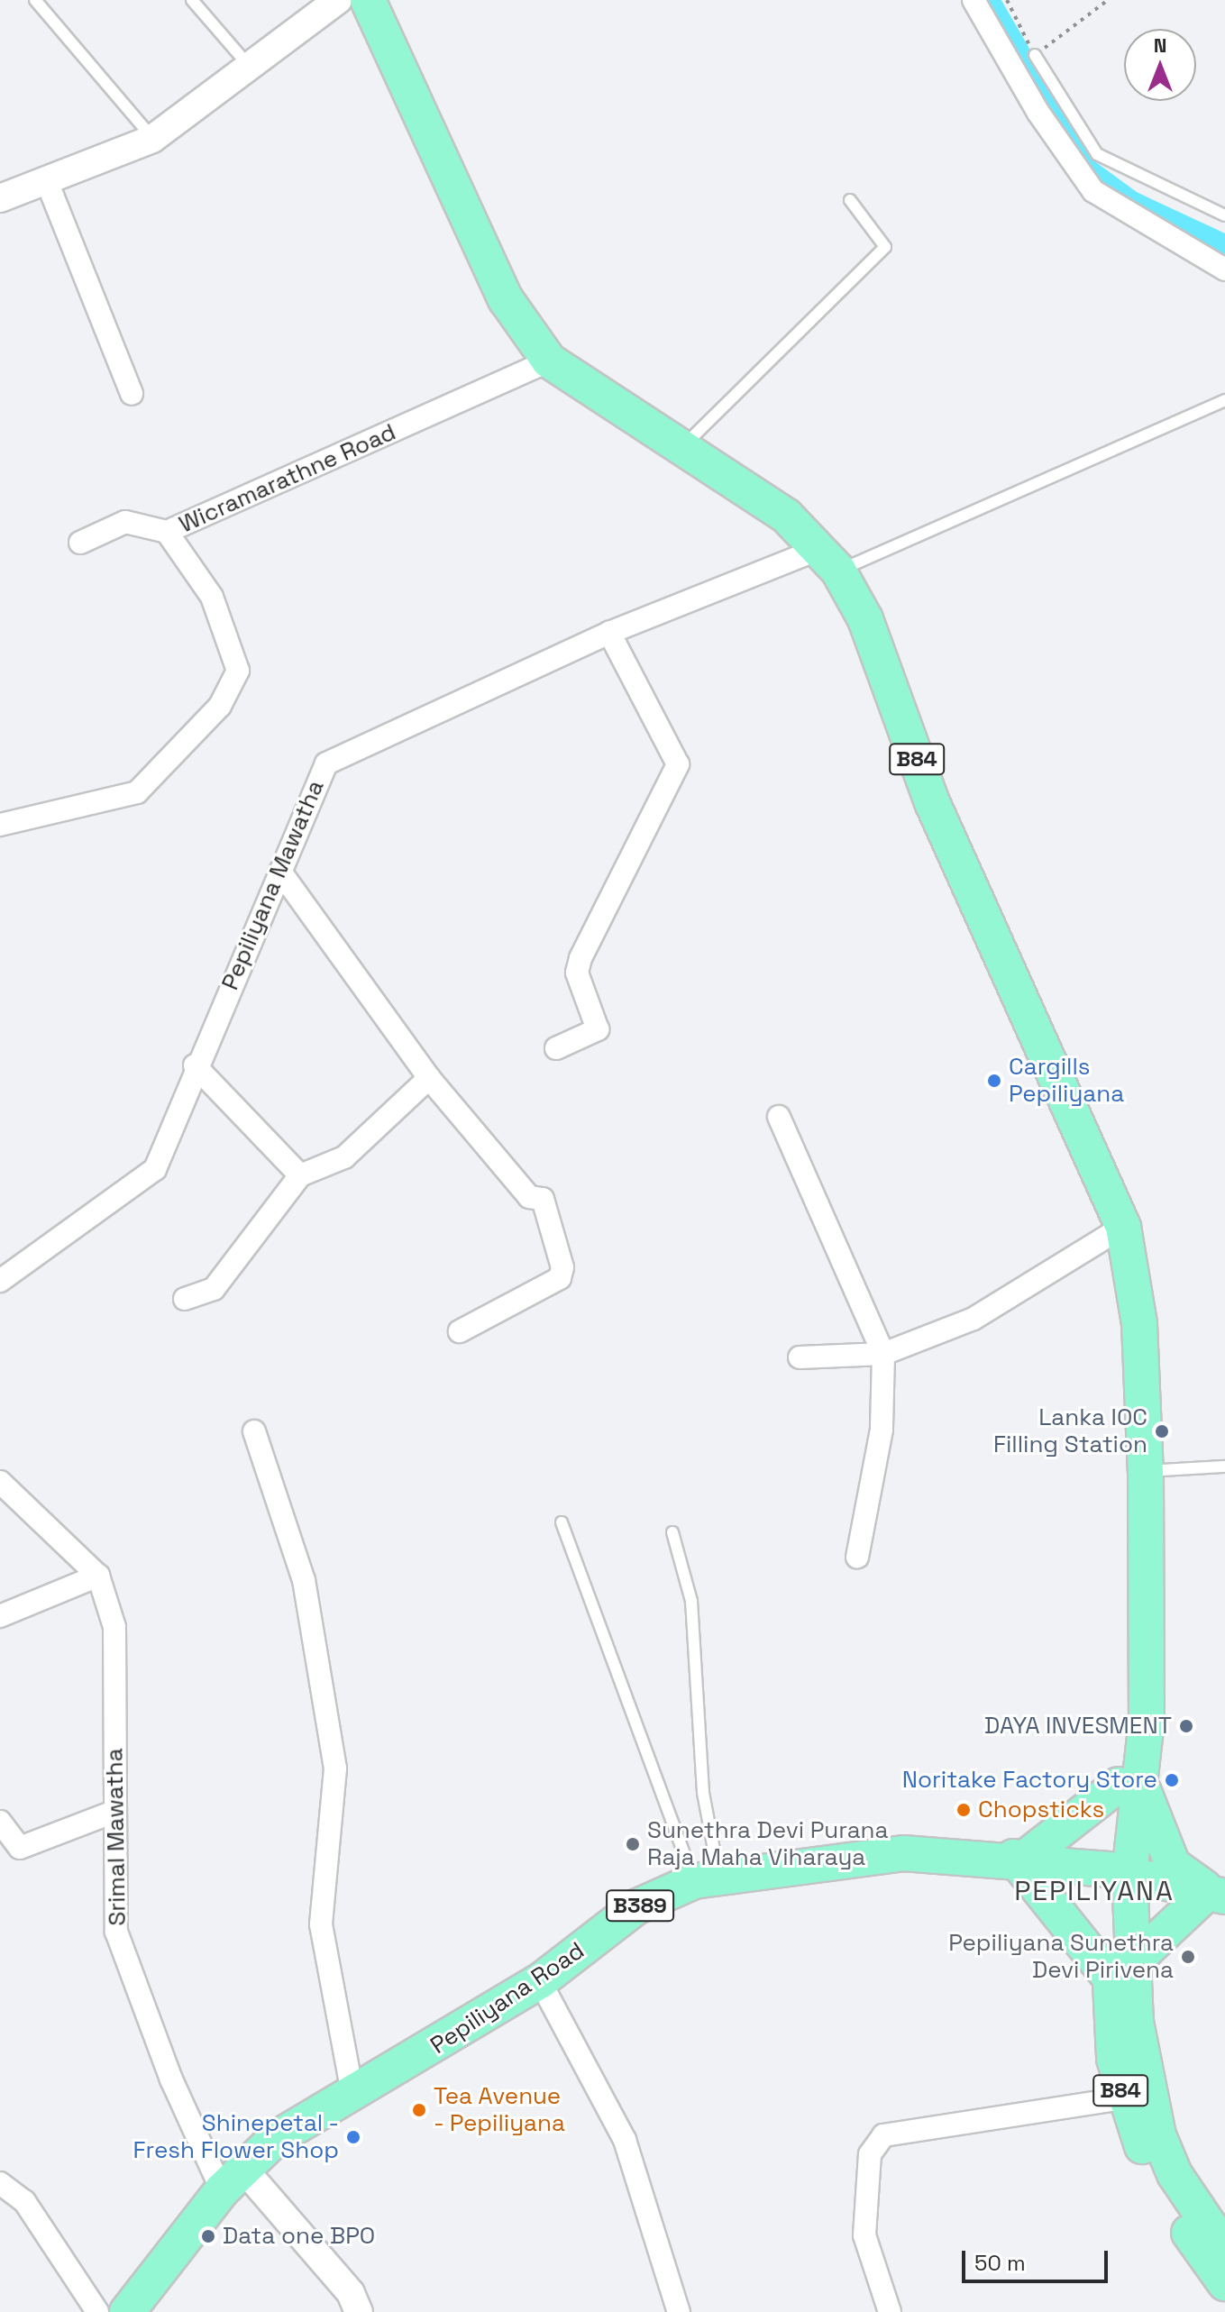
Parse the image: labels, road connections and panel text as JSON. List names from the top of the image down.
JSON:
{
  "streets": {
    "main road": ["B84", "B389", "Pepiliyana Road"],
    "street": ["Wicramarathne Road", "Pepiliyana Mawatha", "Srimal Mawatha"]
  },
  "crossings": [
    ["Wicramarathne Road", "B84"],
    ["B84", "Pepiliyana Mawatha"],
    ["B84", "Pepiliyana Road"],
    ["Srimal Mawatha", "Pepiliyana Road"]
  ],
  "districts": ["PEPILIYANA"],
  "places": [
    "Cargills Pepiliyana",
    "Lanka IOC Filling Station",
    "DAYA INVESMENT",
    "Noritake Factory Store",
    "Chopsticks",
    "Sunethra Devi Purana Raja Maha Viharaya",
    "Pepiliyana Sunethra Devi Pirivena",
    "Tea Avenue - Pepiliyana",
    "Shinepetal - Fresh Flower Shop",
    "Data one BPO"
  ],
  "scale_bar": "50 m",
  "north": "top"
}
